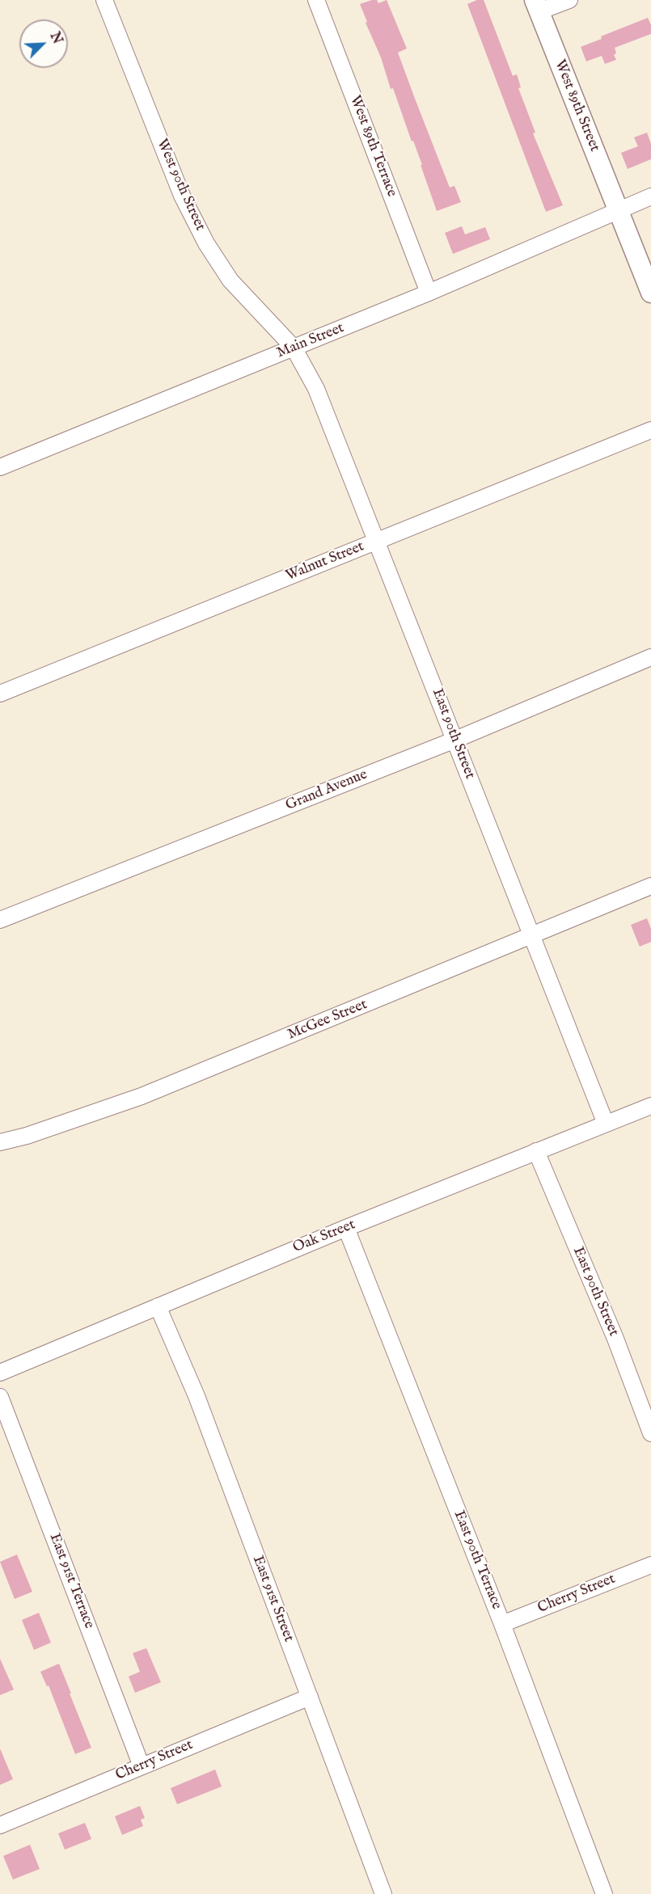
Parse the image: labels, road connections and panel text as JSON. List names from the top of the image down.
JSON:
{
  "streets": {
    "street": [
      "West 89th Street",
      "West 89th Terrace",
      "West 90th Street",
      "Main Street",
      "Walnut Street",
      "East 90th Street",
      "Grand Avenue",
      "McGee Street",
      "Oak Street",
      "East 90th Terrace",
      "East 91st Terrace",
      "Cherry Street",
      "East 91st Street"
    ]
  },
  "crossings": [
    ["West 89th Street", "Main Street"],
    ["West 89th Terrace", "Main Street"],
    ["West 90th Street", "Main Street"],
    ["West 90th Street", "East 90th Street"],
    ["Main Street", "East 90th Street"],
    ["Walnut Street", "East 90th Street"],
    ["East 90th Street", "Grand Avenue"],
    ["East 90th Street", "McGee Street"],
    ["East 90th Street", "Oak Street"],
    ["Oak Street", "East 90th Terrace"],
    ["Oak Street", "East 91st Street"],
    ["East 90th Terrace", "Cherry Street"],
    ["East 91st Terrace", "Cherry Street"],
    ["Cherry Street", "East 91st Street"]
  ],
  "north": "top right"
}
